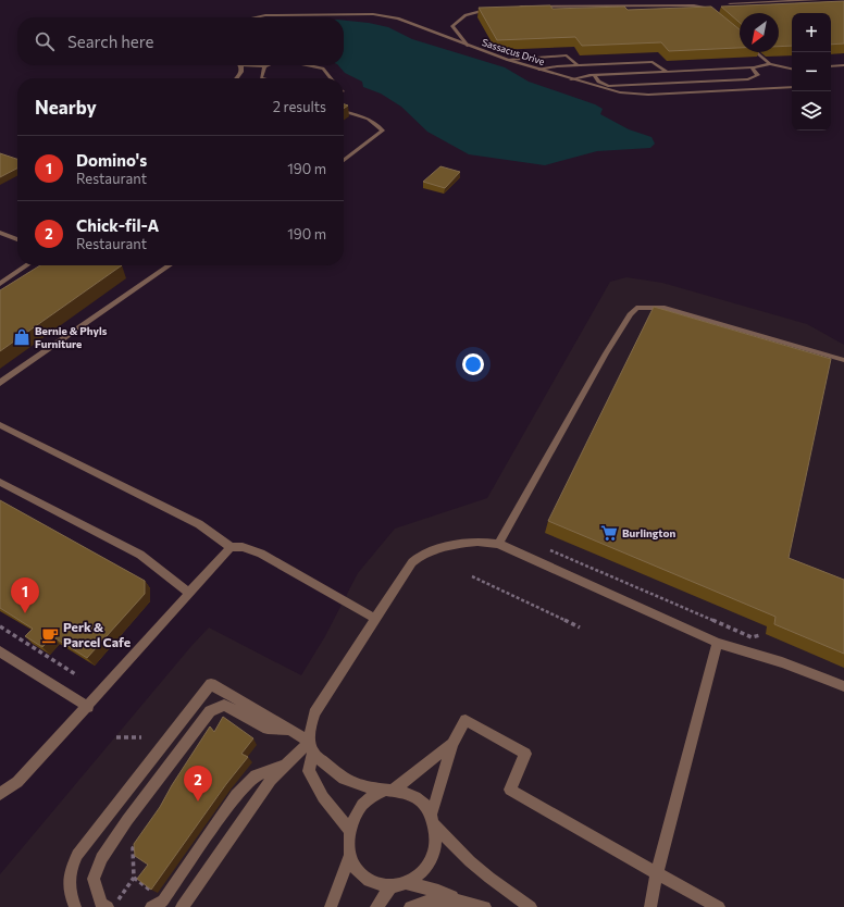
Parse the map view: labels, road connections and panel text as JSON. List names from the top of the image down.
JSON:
{
  "streets": {
    "street": ["Sassacus Drive"]
  },
  "places": {
    "shop": ["Bernie & Phyls Furniture"],
    "supermarket": ["Burlington"],
    "cafe": ["Perk & Parcel Cafe"]
  },
  "north": "bottom left",
  "page": {
    "map_buttons": ["+", "−"],
    "search": "Search here",
    "heading": ["Nearby", "2 results"],
    "list": [
      {
        "mark": "1",
        "name": "Domino's",
        "note": "Restaurant",
        "value": "190 m"
      },
      {
        "mark": "2",
        "name": "Chick-fil-A",
        "note": "Restaurant",
        "value": "190 m"
      }
    ],
    "pins": ["1", "2"]
  }
}
